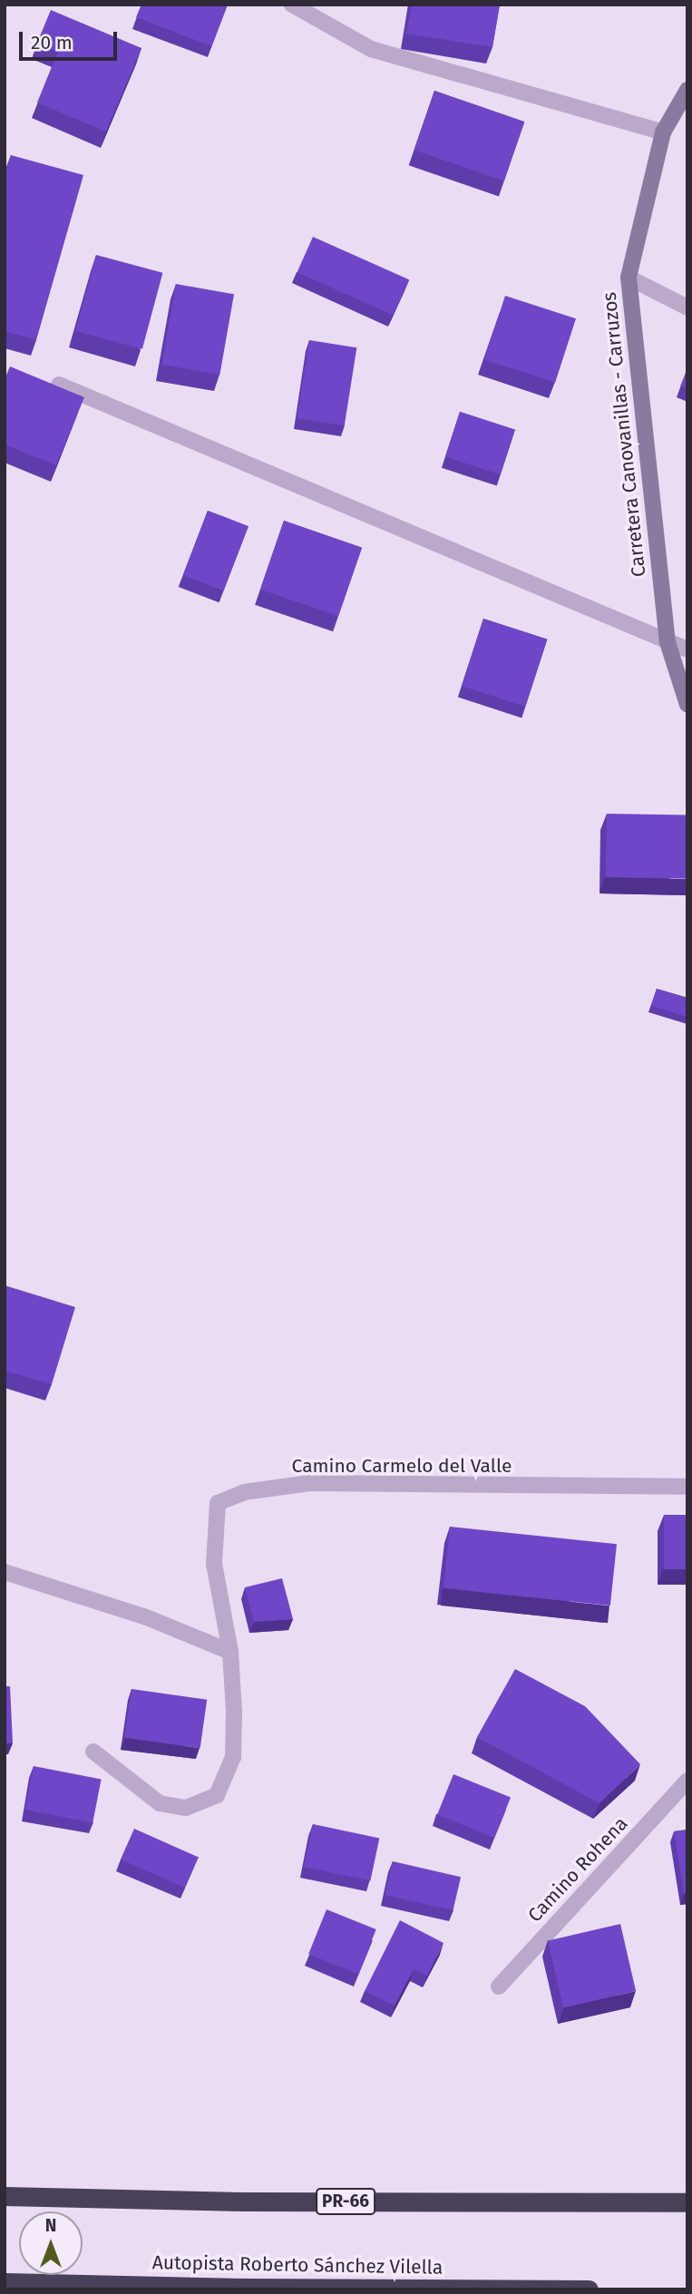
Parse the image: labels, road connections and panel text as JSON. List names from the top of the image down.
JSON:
{
  "streets": {
    "highway": ["PR-66", "Autopista Roberto Sánchez Vilella"],
    "street": ["Carretera Canovanillas - Carruzos", "Camino Carmelo del Valle", "Camino Rohena"]
  },
  "scale_bar": "20 m",
  "north": "top"
}
